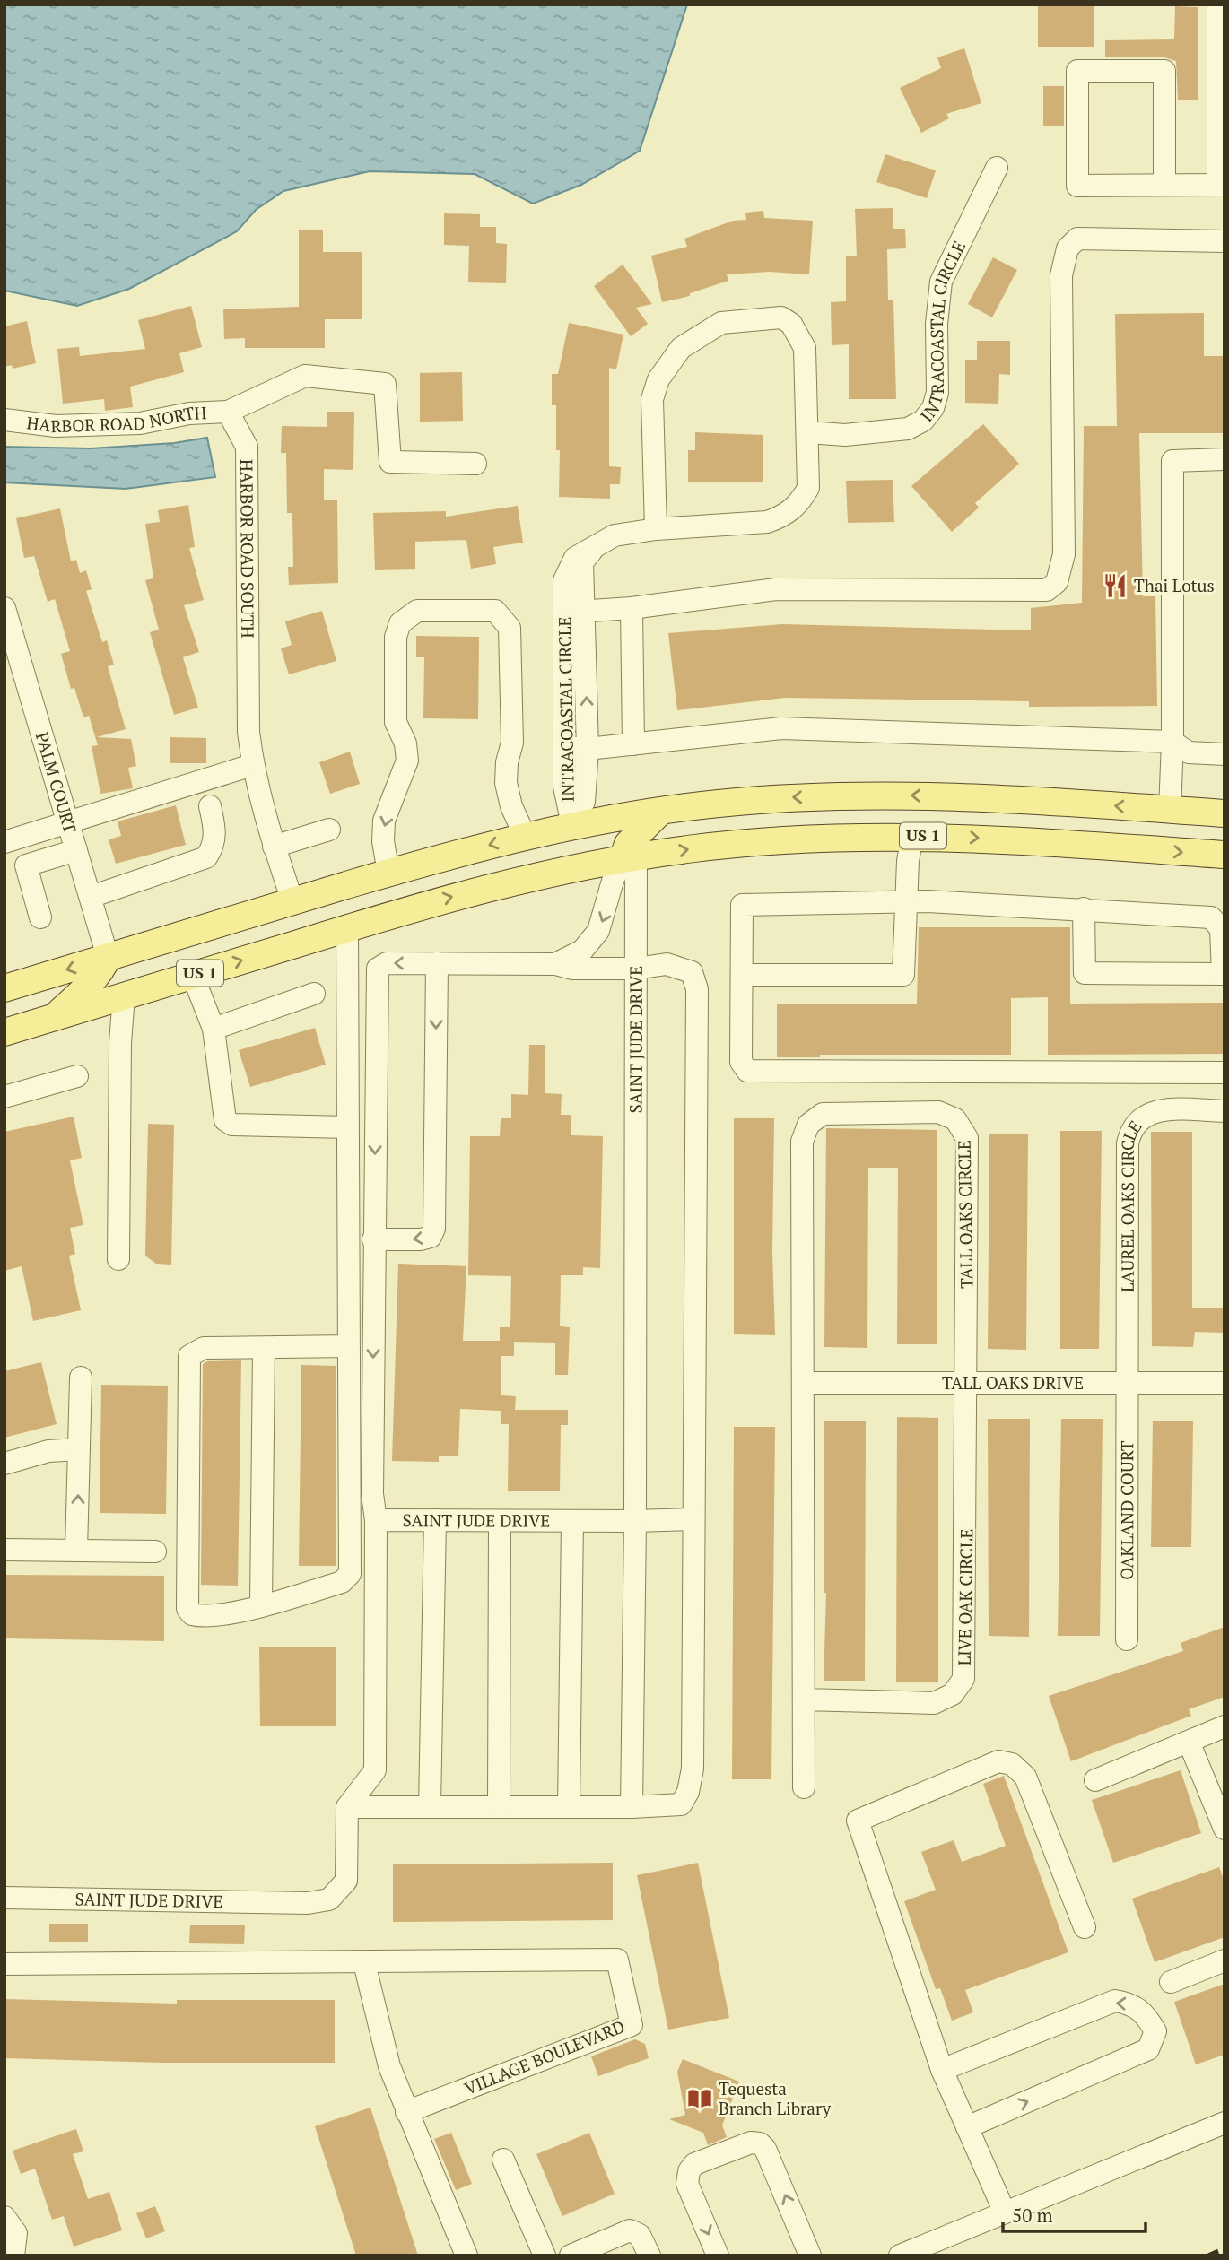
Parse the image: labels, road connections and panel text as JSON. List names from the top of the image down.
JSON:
{
  "streets": {
    "main road": ["US 1"],
    "street": [
      "INTRACOASTAL CIRCLE",
      "HARBOR ROAD NORTH",
      "HARBOR ROAD SOUTH",
      "PALM COURT",
      "SAINT JUDE DRIVE",
      "LAUREL OAKS CIRCLE",
      "TALL OAKS CIRCLE",
      "TALL OAKS DRIVE",
      "OAKLAND COURT",
      "LIVE OAK CIRCLE",
      "VILLAGE BOULEVARD"
    ]
  },
  "crossings": [
    ["INTRACOASTAL CIRCLE", "US 1"],
    ["HARBOR ROAD NORTH", "HARBOR ROAD SOUTH"],
    ["HARBOR ROAD SOUTH", "US 1"],
    ["PALM COURT", "US 1"],
    ["US 1", "SAINT JUDE DRIVE"],
    ["LAUREL OAKS CIRCLE", "TALL OAKS DRIVE"],
    ["LAUREL OAKS CIRCLE", "OAKLAND COURT"],
    ["TALL OAKS CIRCLE", "TALL OAKS DRIVE"],
    ["TALL OAKS CIRCLE", "LIVE OAK CIRCLE"],
    ["TALL OAKS DRIVE", "OAKLAND COURT"],
    ["TALL OAKS DRIVE", "LIVE OAK CIRCLE"]
  ],
  "places": {
    "restaurant": ["Thai Lotus"],
    "library": ["Tequesta Branch Library"]
  },
  "scale_bar": "50 m"
}
